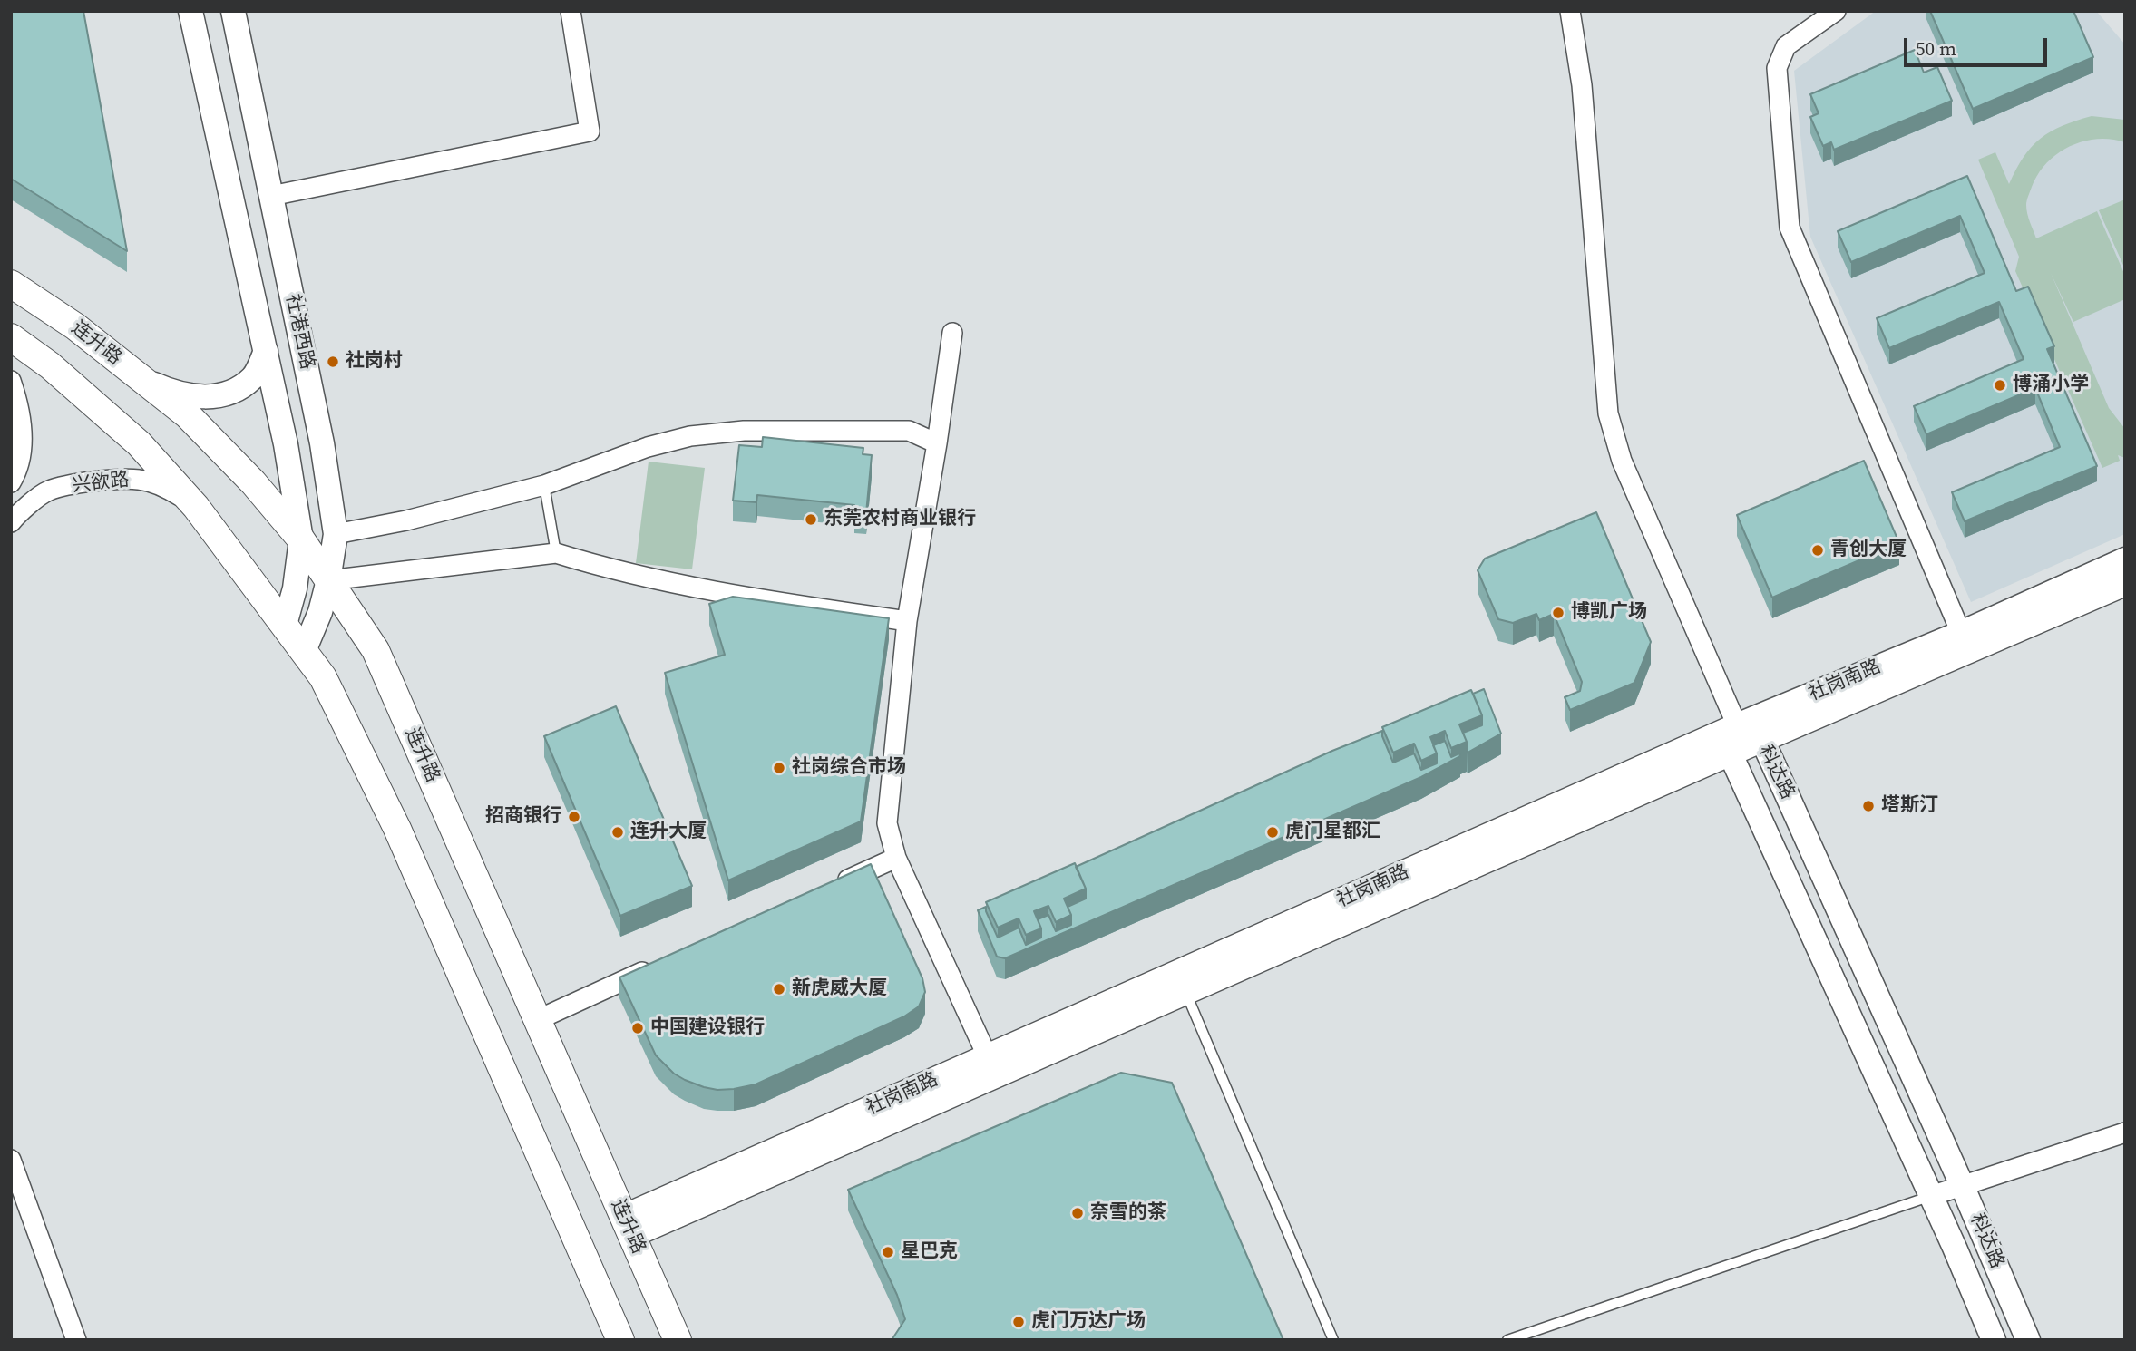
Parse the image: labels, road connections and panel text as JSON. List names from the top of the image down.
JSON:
{
  "streets": {
    "main road": ["连升路"],
    "street": [
      "社港西路",
      "兴欲路",
      "社岗南路",
      "科达路"
    ]
  },
  "crossings": [
    ["社港西路", "连升路"],
    ["连升路", "社岗南路"],
    ["社岗南路", "科达路"]
  ],
  "places": [
    "社岗村",
    "博涌小学",
    "东莞农村商业银行",
    "青创大厦",
    "博凯广场",
    "社岗综合市场",
    "塔斯汀",
    "招商银行",
    "连升大厦",
    "虎门星都汇",
    "新虎威大厦",
    "中国建设银行",
    "奈雪的茶",
    "星巴克",
    "虎门万达广场"
  ],
  "scale_bar": "50 m"
}
